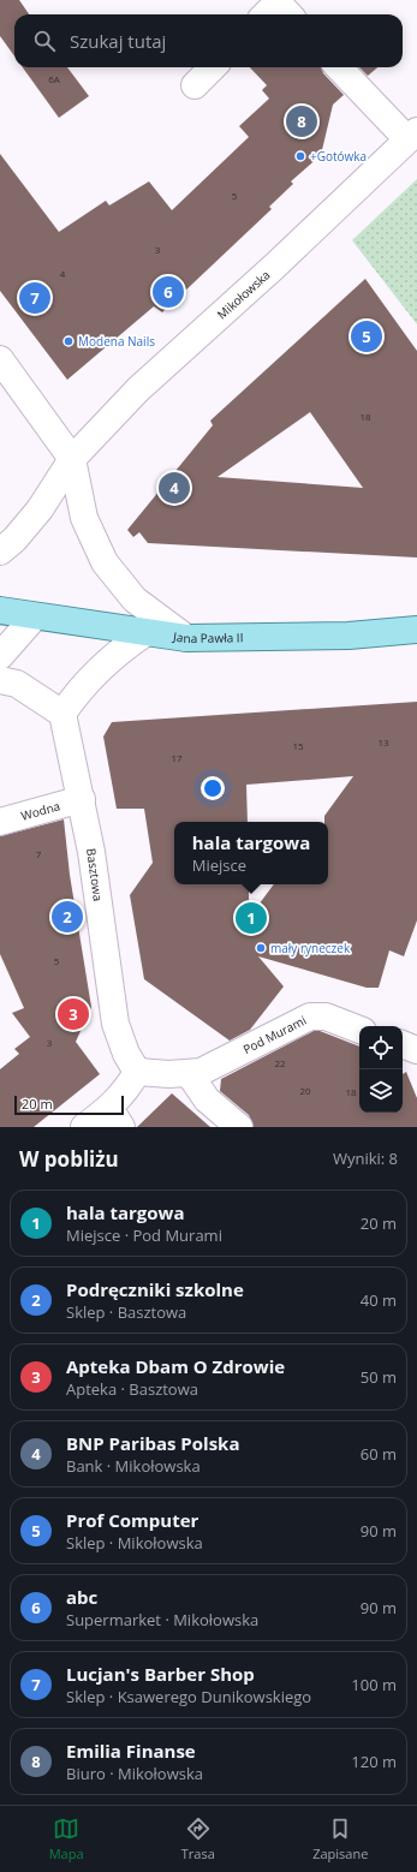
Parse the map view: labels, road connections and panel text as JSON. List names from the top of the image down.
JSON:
{
  "streets": {
    "main road": ["Jana Pawła II"],
    "street": [
      "Mikołowska",
      "Wodna",
      "Basztowa",
      "Pod Murami"
    ]
  },
  "crossings": [
    ["Wodna", "Basztowa"],
    ["Basztowa", "Pod Murami"]
  ],
  "places": ["+Gotówka", "Modena Nails", "mały ryneczek"],
  "house_numbers": [
    "6A",
    "5",
    "3",
    "4",
    "18",
    "13",
    "15",
    "17",
    "7",
    "5",
    "3",
    "22",
    "20",
    "18"
  ],
  "scale_bar": "20 m",
  "page": {
    "search": "Szukaj tutaj",
    "pins": [
      "8",
      "6",
      "7",
      "5",
      "4",
      "2",
      "1",
      "3"
    ],
    "popup": ["hala targowa", "Miejsce"],
    "scale": "20 m",
    "heading": ["W pobliżu", "Wyniki: 8"],
    "list": [
      {
        "mark": "1",
        "name": "hala targowa",
        "note": "Miejsce · Pod Murami",
        "value": "20 m"
      },
      {
        "mark": "2",
        "name": "Podręczniki szkolne",
        "note": "Sklep · Basztowa",
        "value": "40 m"
      },
      {
        "mark": "3",
        "name": "Apteka Dbam O Zdrowie",
        "note": "Apteka · Basztowa",
        "value": "50 m"
      },
      {
        "mark": "4",
        "name": "BNP Paribas Polska",
        "note": "Bank · Mikołowska",
        "value": "60 m"
      },
      {
        "mark": "5",
        "name": "Prof Computer",
        "note": "Sklep · Mikołowska",
        "value": "90 m"
      },
      {
        "mark": "6",
        "name": "abc",
        "note": "Supermarket · Mikołowska",
        "value": "90 m"
      },
      {
        "mark": "7",
        "name": "Lucjan's Barber Shop",
        "note": "Sklep · Ksawerego Dunikowskiego",
        "value": "100 m"
      },
      {
        "mark": "8",
        "name": "Emilia Finanse",
        "note": "Biuro · Mikołowska",
        "value": "120 m"
      }
    ],
    "nav": ["Mapa", "Trasa", "Zapisane"]
  }
}
